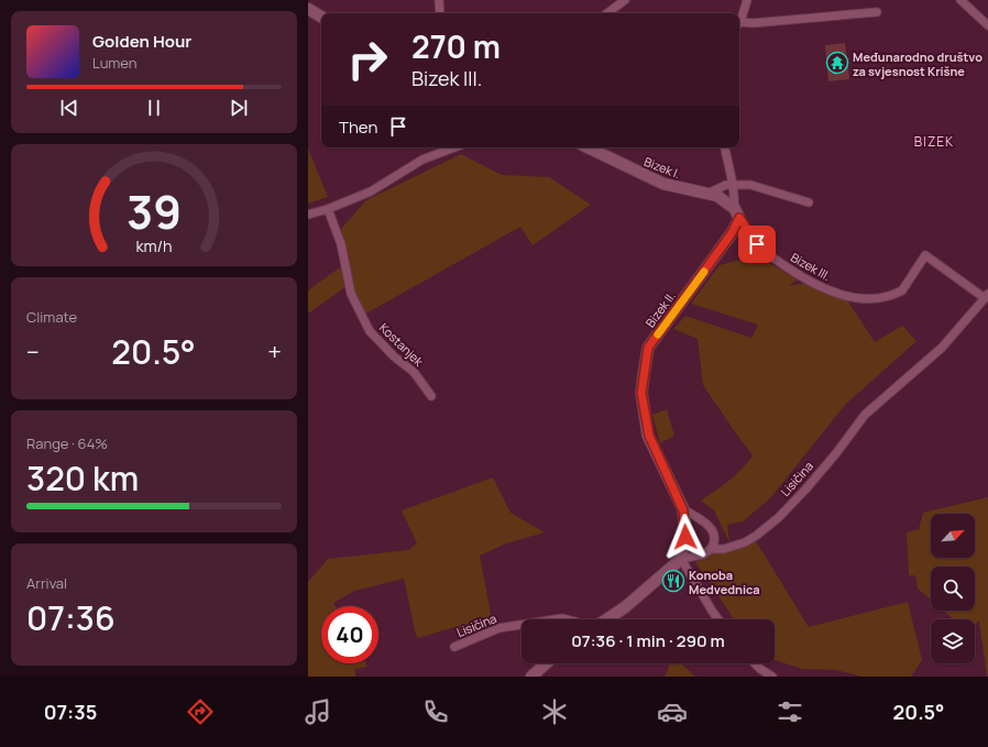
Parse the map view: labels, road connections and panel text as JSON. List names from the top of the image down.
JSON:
{
  "streets": {
    "street": [
      "Bizek I.",
      "Bizek III.",
      "Bizek II.",
      "Kostanjek",
      "Lisičina"
    ]
  },
  "crossings": [
    ["Bizek I.", "Bizek III."],
    ["Bizek I.", "Bizek II."],
    ["Bizek III.", "Bizek II."],
    ["Bizek III.", "Lisičina"],
    ["Bizek II.", "Lisičina"]
  ],
  "districts": ["BIZEK"],
  "places": {
    "temple": ["Međunarodno društvo za svjesnost Krišne"],
    "restaurant": ["Konoba Medvednica"]
  },
  "north": "top right",
  "page": {
    "turn": ["270 m", "Bizek III."],
    "song": ["Golden Hour", "Lumen"],
    "then": "Then",
    "tile": [
      "Climate",
      ["Range · 64%", "320 km"],
      ["Arrival", "07:36"]
    ],
    "heat": ["−", "20.5°", "+"],
    "limit": "40",
    "trip": "07:36 · 1 min · 290 m",
    "tabs": ["07:35", "20.5°"],
    "gauge": ["39", "km/h"]
  }
}
